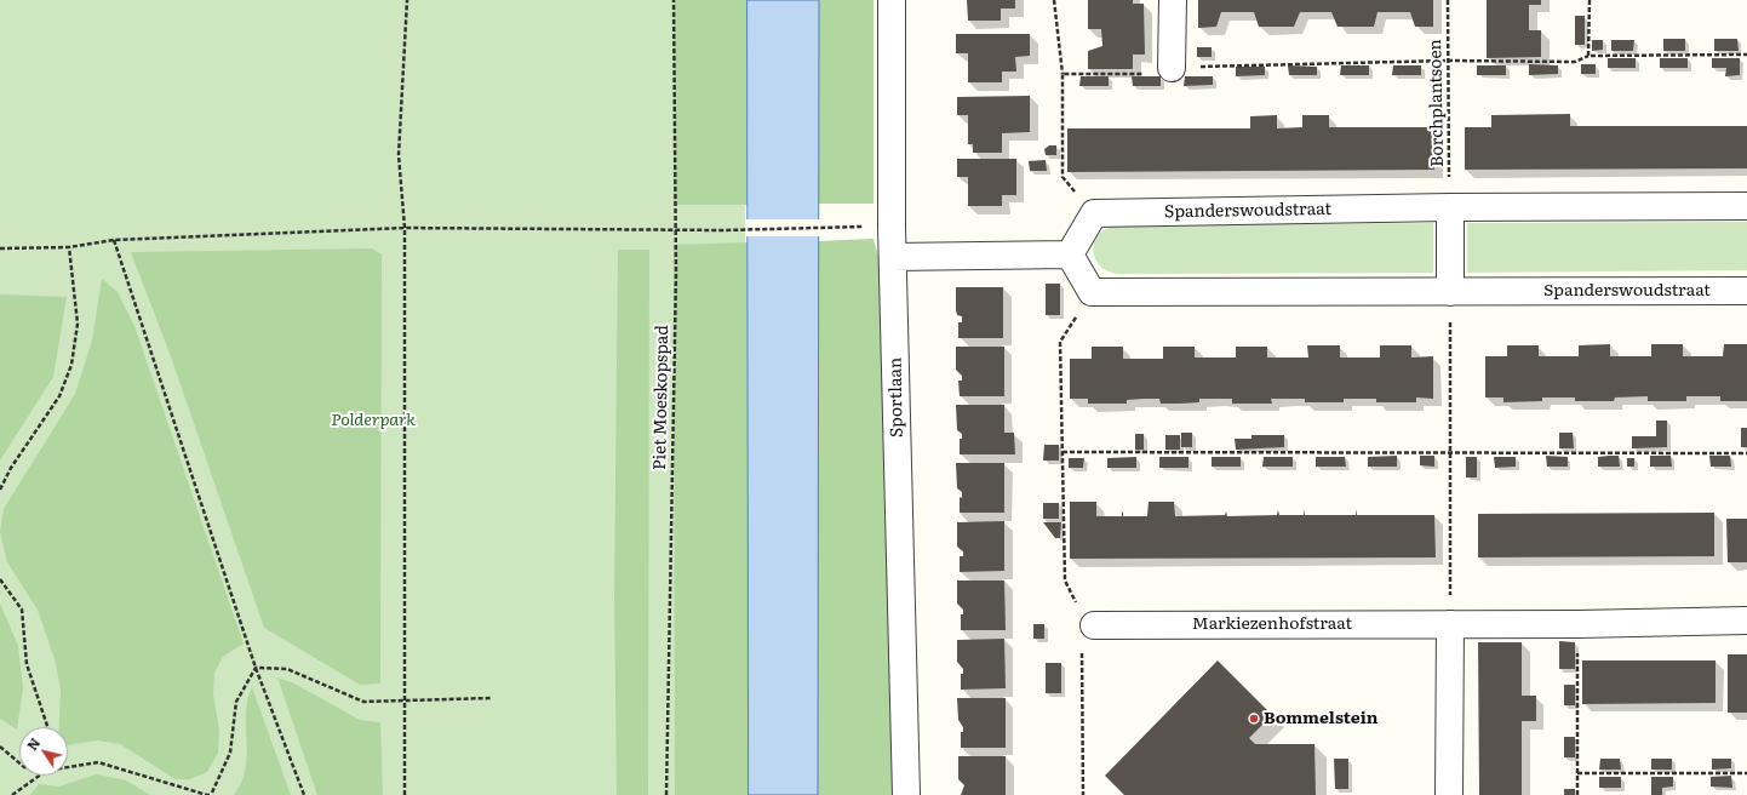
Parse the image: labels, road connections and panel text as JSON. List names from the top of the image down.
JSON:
{
  "streets": {
    "street": ["Spanderswoudstraat", "Sportlaan", "Markiezenhofstraat"],
    "path": ["Borchplantsoen", "Piet Moeskopspad"]
  },
  "crossings": [
    ["Borchplantsoen", "Spanderswoudstraat"]
  ],
  "parks": ["Polderpark"],
  "places": ["Bommelstein"],
  "north": "top left"
}
